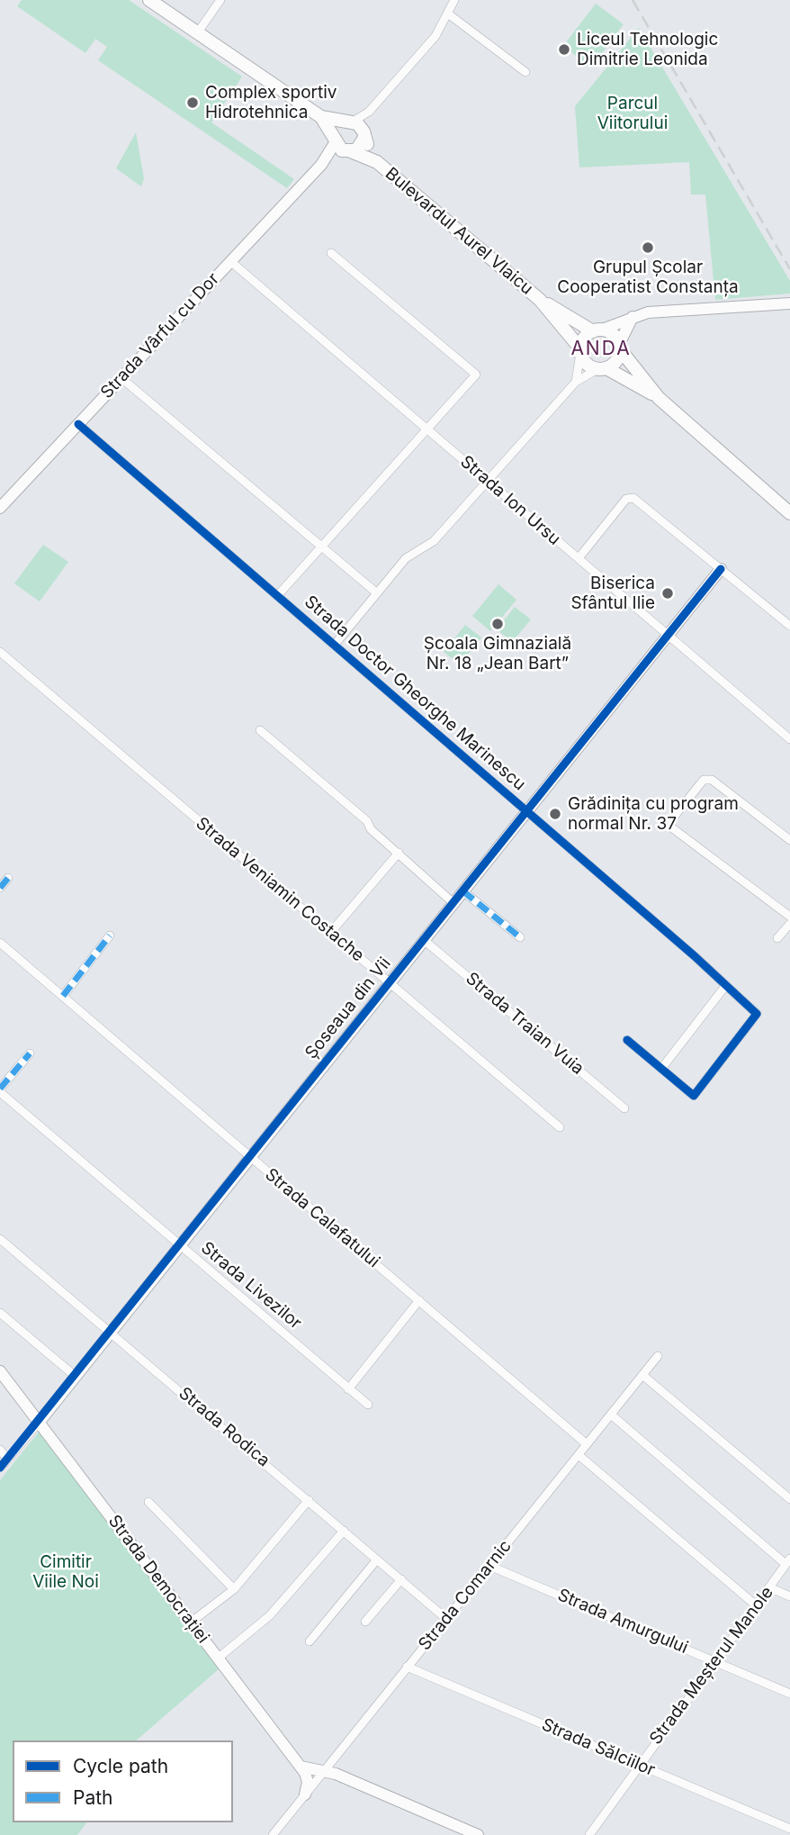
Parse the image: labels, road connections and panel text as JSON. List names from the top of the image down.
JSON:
{
  "streets": {
    "main road": ["Bulevardul Aurel Vlaicu"],
    "street": [
      "Strada Vârful cu Dor",
      "Strada Ion Ursu",
      "Strada Doctor Gheorghe Marinescu",
      "Strada Veniamin Costache",
      "Șoseaua din Vii",
      "Strada Traian Vuia",
      "Strada Calafatului",
      "Strada Livezilor",
      "Strada Rodica",
      "Strada Democrației",
      "Strada Comarnic",
      "Strada Amurgului",
      "Strada Meșterul Manole",
      "Strada Sălciilor"
    ]
  },
  "crossings": [
    ["Bulevardul Aurel Vlaicu", "Strada Vârful cu Dor"],
    ["Strada Vârful cu Dor", "Strada Ion Ursu"],
    ["Strada Vârful cu Dor", "Strada Doctor Gheorghe Marinescu"],
    ["Strada Ion Ursu", "Șoseaua din Vii"],
    ["Strada Doctor Gheorghe Marinescu", "Șoseaua din Vii"],
    ["Strada Veniamin Costache", "Șoseaua din Vii"],
    ["Șoseaua din Vii", "Strada Traian Vuia"],
    ["Șoseaua din Vii", "Strada Calafatului"],
    ["Șoseaua din Vii", "Strada Livezilor"],
    ["Șoseaua din Vii", "Strada Rodica"],
    ["Șoseaua din Vii", "Strada Democrației"],
    ["Strada Calafatului", "Strada Comarnic"],
    ["Strada Rodica", "Strada Comarnic"],
    ["Strada Comarnic", "Strada Amurgului"],
    ["Strada Comarnic", "Strada Sălciilor"],
    ["Strada Amurgului", "Strada Meșterul Manole"],
    ["Strada Meșterul Manole", "Strada Sălciilor"]
  ],
  "districts": ["ANDA"],
  "parks": ["Parcul Viitorului", "Cimitir Viile Noi"],
  "places": [
    "Liceul Tehnologic Dimitrie Leonida",
    "Complex sportiv Hidrotehnica",
    "Grupul Școlar Cooperatist Constanța",
    "Biserica Sfântul Ilie",
    "Școala Gimnazială Nr. 18 „Jean Bart”",
    "Grădinița cu program normal Nr. 37"
  ],
  "legend": ["Cycle path", "Path"]
}
